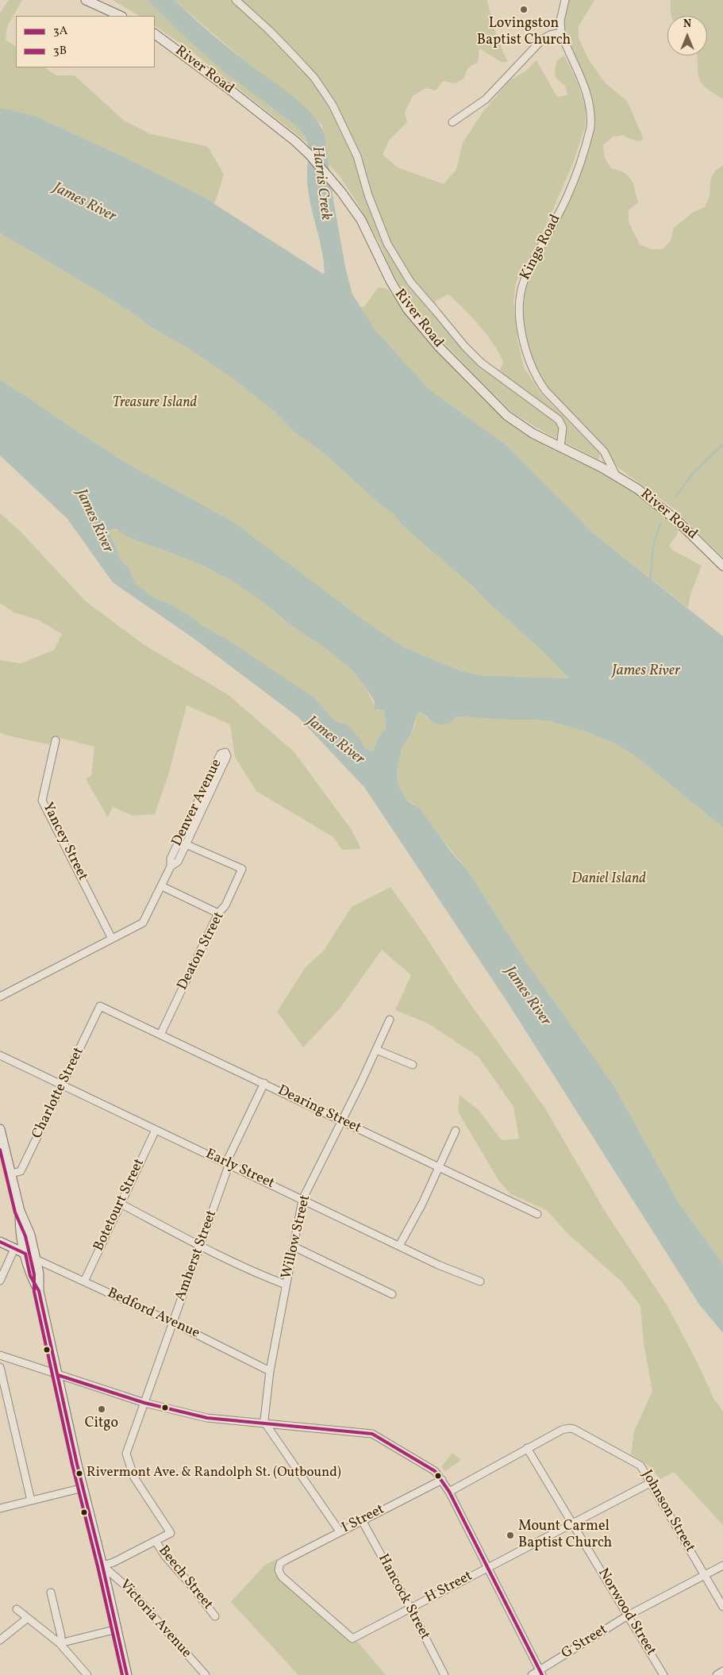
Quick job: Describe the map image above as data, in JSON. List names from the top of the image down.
{
  "streets": {
    "street": [
      "River Road",
      "Kings Road",
      "Denver Avenue",
      "Yancey Street",
      "Deaton Street",
      "Charlotte Street",
      "Dearing Street",
      "Early Street",
      "Botetourt Street",
      "Willow Street",
      "Amherst Street",
      "Bedford Avenue",
      "Johnson Street",
      "I Street",
      "Beech Street",
      "H Street",
      "Hancock Street",
      "Norwood Street",
      "Victoria Avenue",
      "G Street"
    ]
  },
  "crossings": [
    ["River Road", "Kings Road"],
    ["Denver Avenue", "Yancey Street"],
    ["Denver Avenue", "Deaton Street"],
    ["Deaton Street", "Dearing Street"],
    ["Charlotte Street", "Dearing Street"],
    ["Charlotte Street", "Early Street"],
    ["Dearing Street", "Willow Street"],
    ["Dearing Street", "Amherst Street"],
    ["Early Street", "Botetourt Street"],
    ["Early Street", "Willow Street"],
    ["Early Street", "Amherst Street"],
    ["Botetourt Street", "Bedford Avenue"],
    ["Willow Street", "Bedford Avenue"],
    ["Amherst Street", "Bedford Avenue"],
    ["Amherst Street", "Beech Street"],
    ["Johnson Street", "H Street"],
    ["Johnson Street", "Norwood Street"],
    ["Johnson Street", "G Street"],
    ["I Street", "H Street"],
    ["I Street", "Hancock Street"],
    ["H Street", "Hancock Street"],
    ["H Street", "Norwood Street"],
    ["Norwood Street", "G Street"]
  ],
  "water": ["Harris Creek", "James River"],
  "parks": ["Treasure Island", "Daniel Island"],
  "places": [
    "Lovingston Baptist Church",
    "Citgo",
    "Rivermont Ave. & Randolph St. (Outbound)",
    "Mount Carmel Baptist Church"
  ],
  "lines": ["transit line 3B", "transit line 3A"],
  "legend": ["3A", "3B"],
  "north": "top"
}
